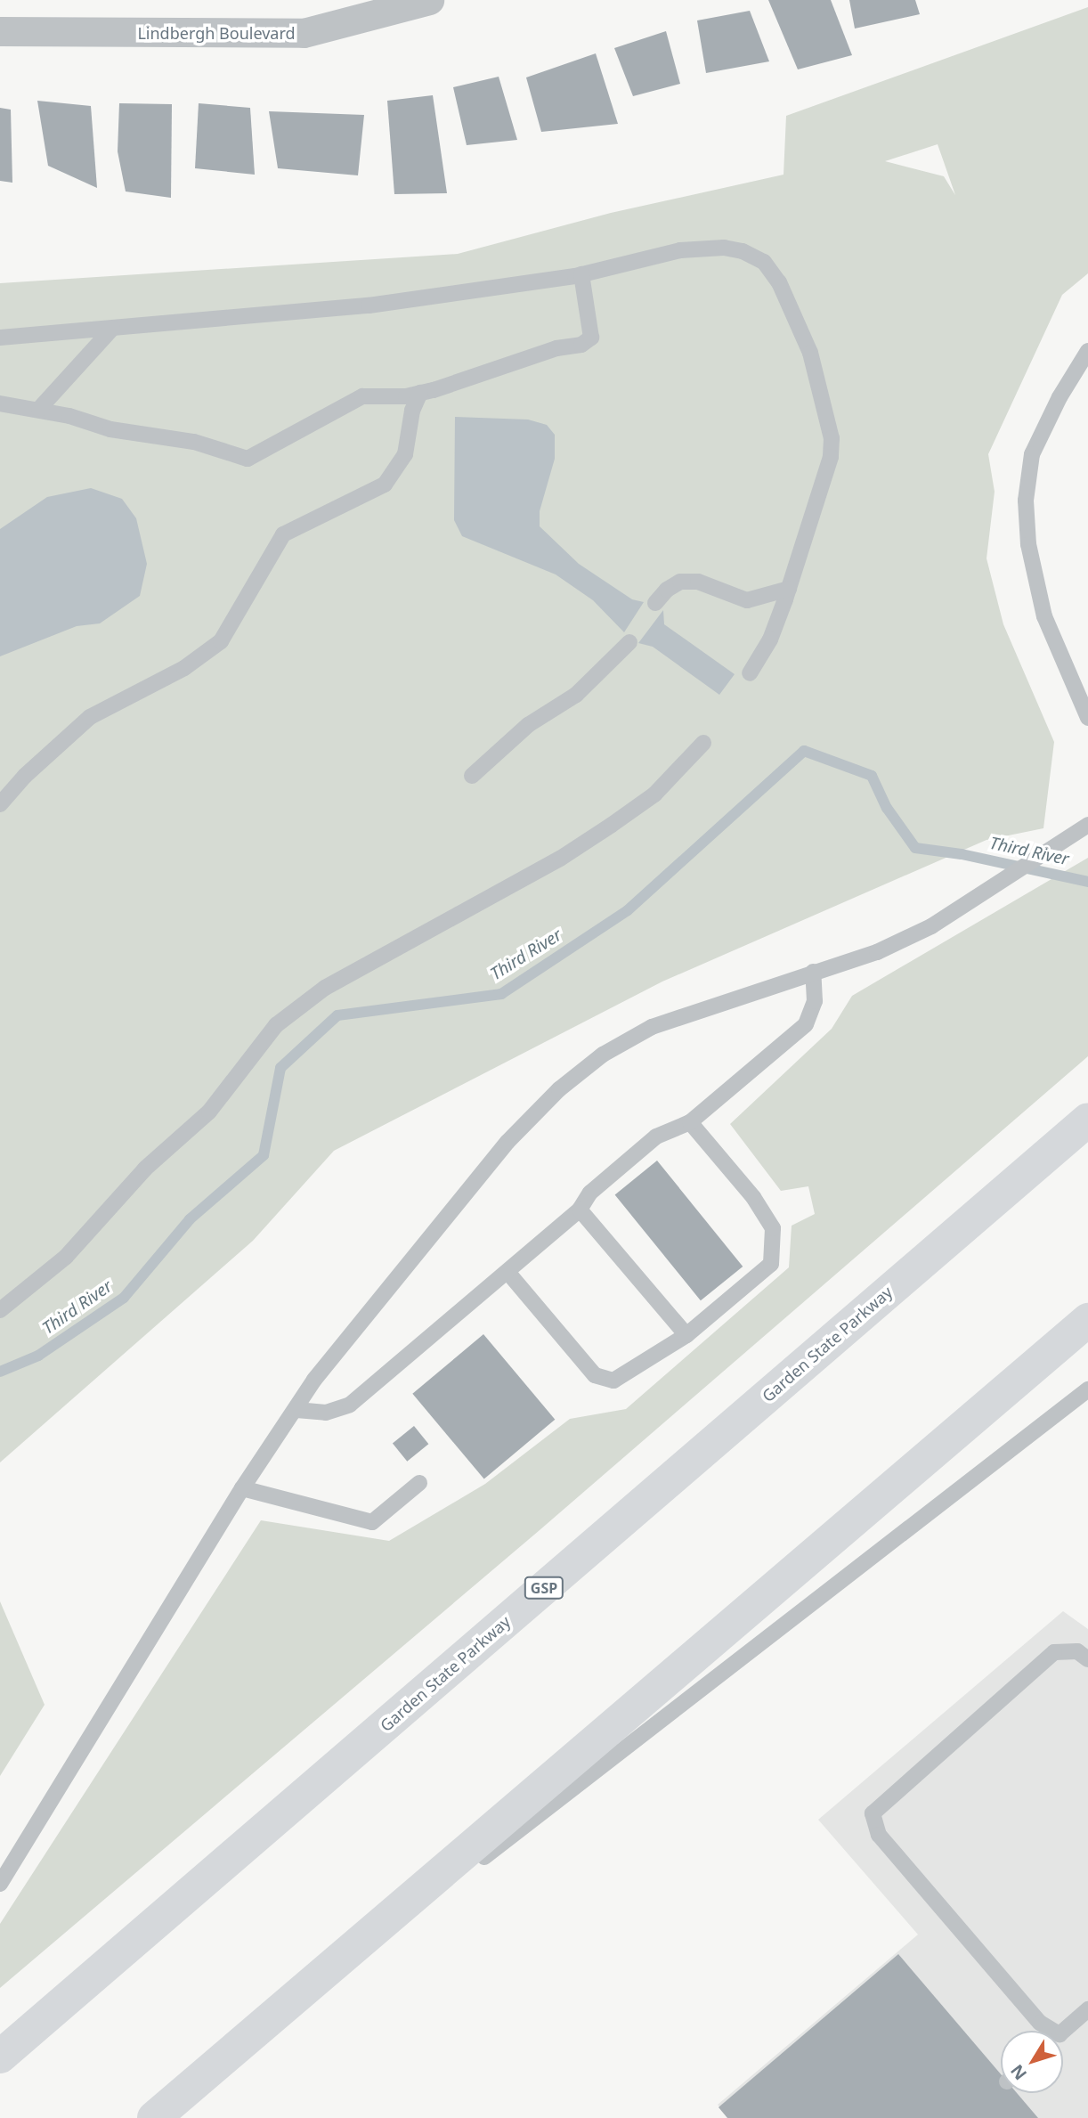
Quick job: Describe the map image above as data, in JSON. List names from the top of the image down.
{
  "streets": {
    "highway": ["Garden State Parkway", "GSP"],
    "street": ["Lindbergh Boulevard"]
  },
  "water": ["Third River"],
  "north": "bottom left"
}
